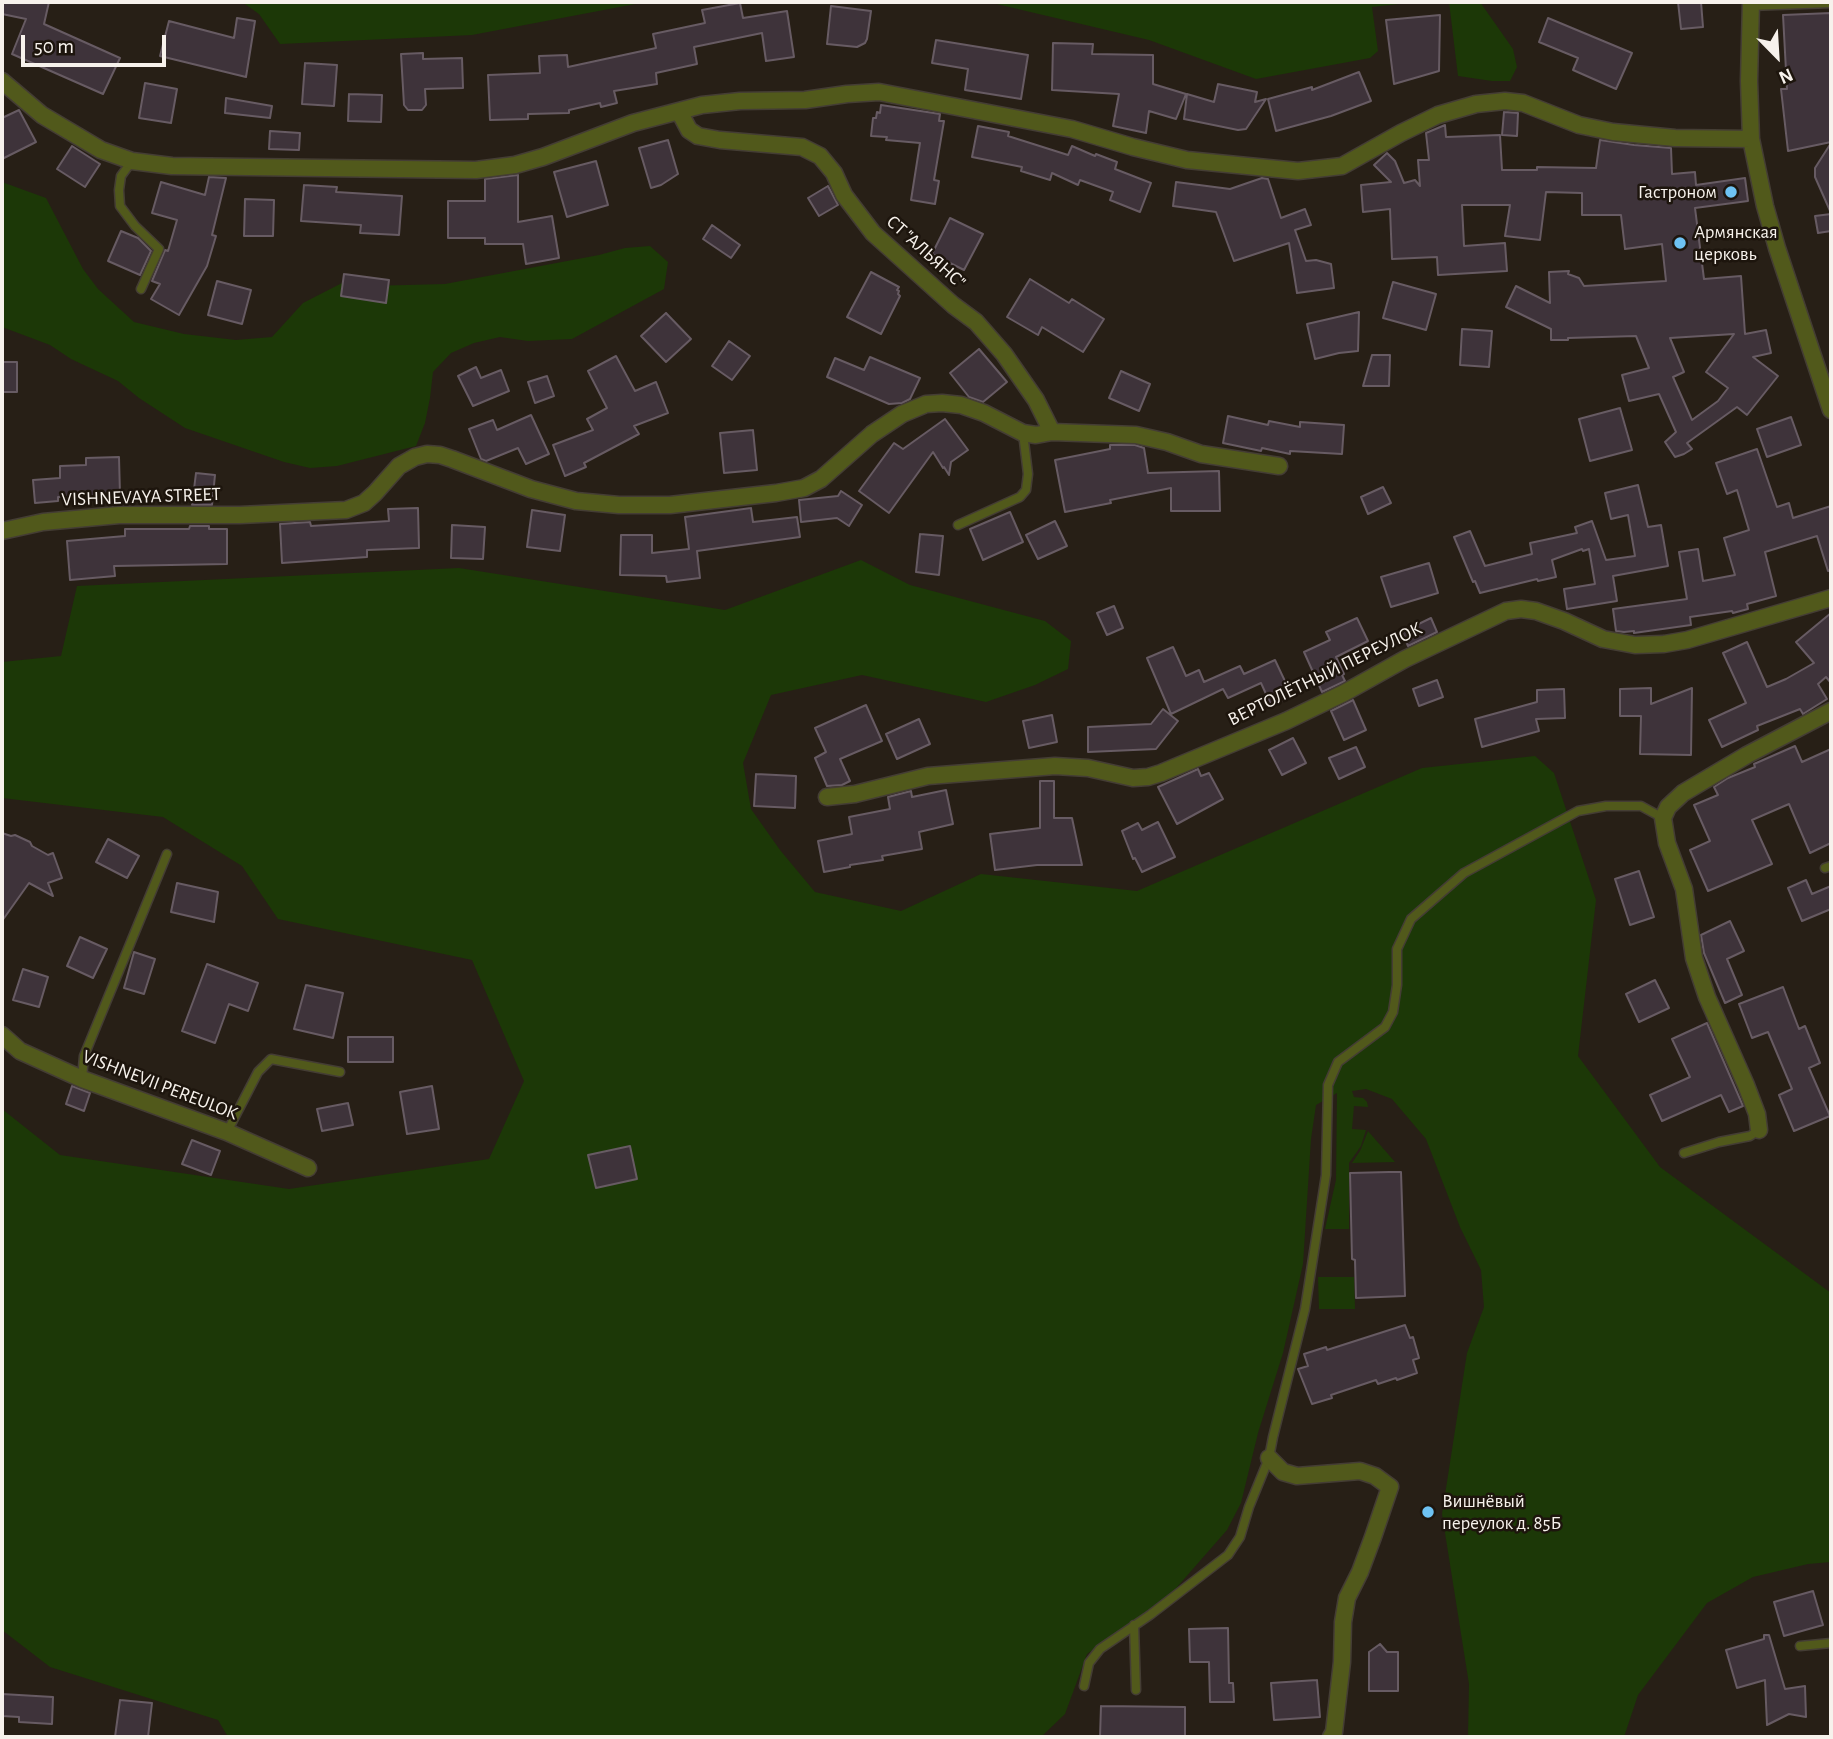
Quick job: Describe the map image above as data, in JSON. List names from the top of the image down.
{
  "streets": {
    "street": [
      "СТ \"АЛЬЯНС\"",
      "VISHNEVAYA STREET",
      "ВЕРТОЛЁТНЫЙ ПЕРЕУЛОК",
      "VISHNEVII PEREULOK"
    ]
  },
  "places": ["Гастроном", "Армянская церковь", "Вишнёвый переулок д. 85Б"],
  "scale_bar": "50 m",
  "north": "bottom right"
}
